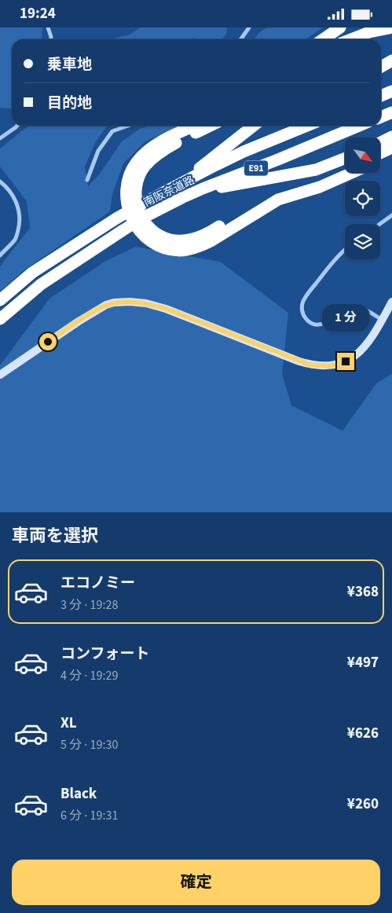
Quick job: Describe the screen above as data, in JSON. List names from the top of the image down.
{
  "streets": {
    "highway": ["E91", "南阪奈道路"]
  },
  "crossings": [
    ["E91", "南阪奈道路"]
  ],
  "north": "bottom right",
  "page": {
    "status": "19:24",
    "banner": ["乗車地", "目的地"],
    "bubble": "1 分",
    "heading": "車両を選択",
    "list": [
      {
        "name": "エコノミー",
        "note": "3 分 · 19:28",
        "value": "¥368"
      },
      {
        "name": "コンフォート",
        "note": "4 分 · 19:29",
        "value": "¥497"
      },
      {
        "name": "XL",
        "note": "5 分 · 19:30",
        "value": "¥626"
      },
      {
        "name": "Black",
        "note": "6 分 · 19:31",
        "value": "¥260"
      }
    ],
    "buttons": "確定"
  }
}
